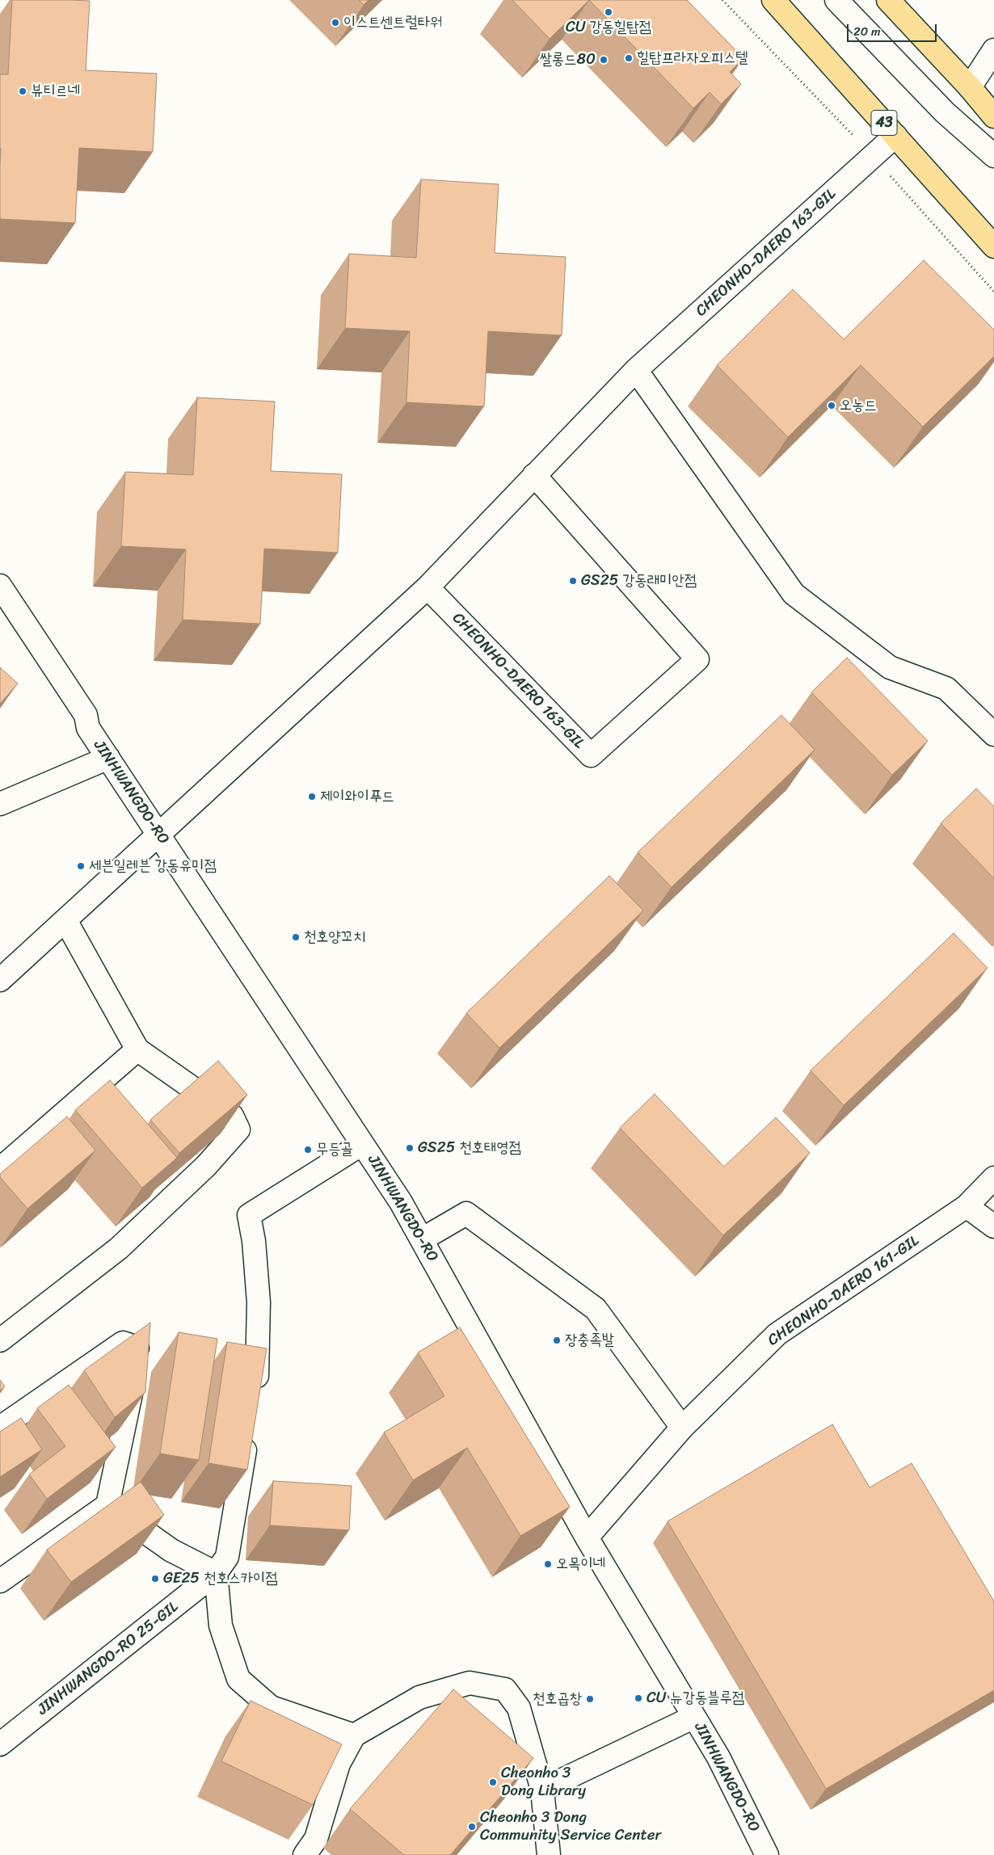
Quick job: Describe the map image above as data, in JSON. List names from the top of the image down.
{
  "streets": {
    "main road": ["43"],
    "street": [
      "CHEONHO-DAERO 163-GIL",
      "JINHWANGDO-RO",
      "CHEONHO-DAERO 161-GIL",
      "JINHWANGDO-RO 25-GIL"
    ]
  },
  "crossings": [
    ["43", "CHEONHO-DAERO 163-GIL"],
    ["CHEONHO-DAERO 163-GIL", "JINHWANGDO-RO"],
    ["JINHWANGDO-RO", "CHEONHO-DAERO 161-GIL"]
  ],
  "places": [
    "CU 강동힐탑점",
    "이스트센트럴타워",
    "힐탑프라자오피스텔",
    "쌀롱드80",
    "뷰티르네",
    "오농드",
    "GS25 강동래미안점",
    "제이와이푸드",
    "세븐일레븐 강동유미점",
    "천호양꼬치",
    "GS25 천호태영점",
    "무등골",
    "장충족발",
    "오목이네",
    "GE25 천호스카이점",
    "CU 뉴강동블루점",
    "천호곱창",
    "Cheonho 3 Dong Library",
    "Cheonho 3 Dong Community Service Center"
  ],
  "scale_bar": "20 m"
}
